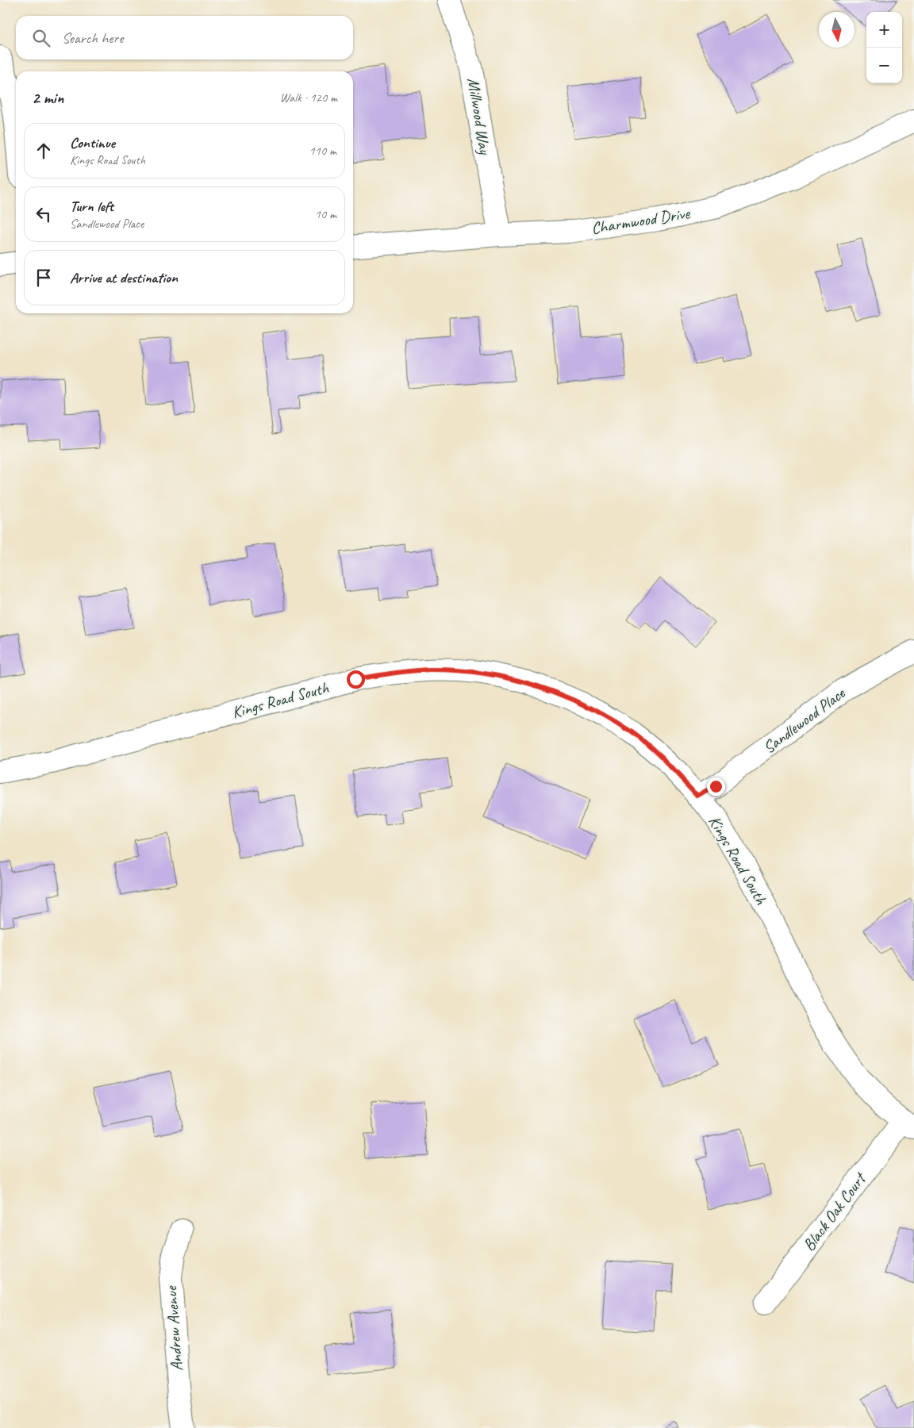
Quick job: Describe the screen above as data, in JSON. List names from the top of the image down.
{
  "streets": {
    "street": [
      "Millwood Way",
      "Charmwood Drive",
      "Kings Road South",
      "Sandlewood Place",
      "Black Oak Court",
      "Andrew Avenue"
    ]
  },
  "crossings": [
    ["Millwood Way", "Charmwood Drive"],
    ["Kings Road South", "Sandlewood Place"],
    ["Kings Road South", "Black Oak Court"]
  ],
  "north": "bottom",
  "page": {
    "map_buttons": ["+", "−"],
    "search": "Search here",
    "heading": ["2 min", "Walk · 120 m"],
    "list": [
      ["Continue", "Kings Road South", "110 m"],
      ["Turn left", "Sandlewood Place", "10 m"],
      "Arrive at destination"
    ]
  }
}
